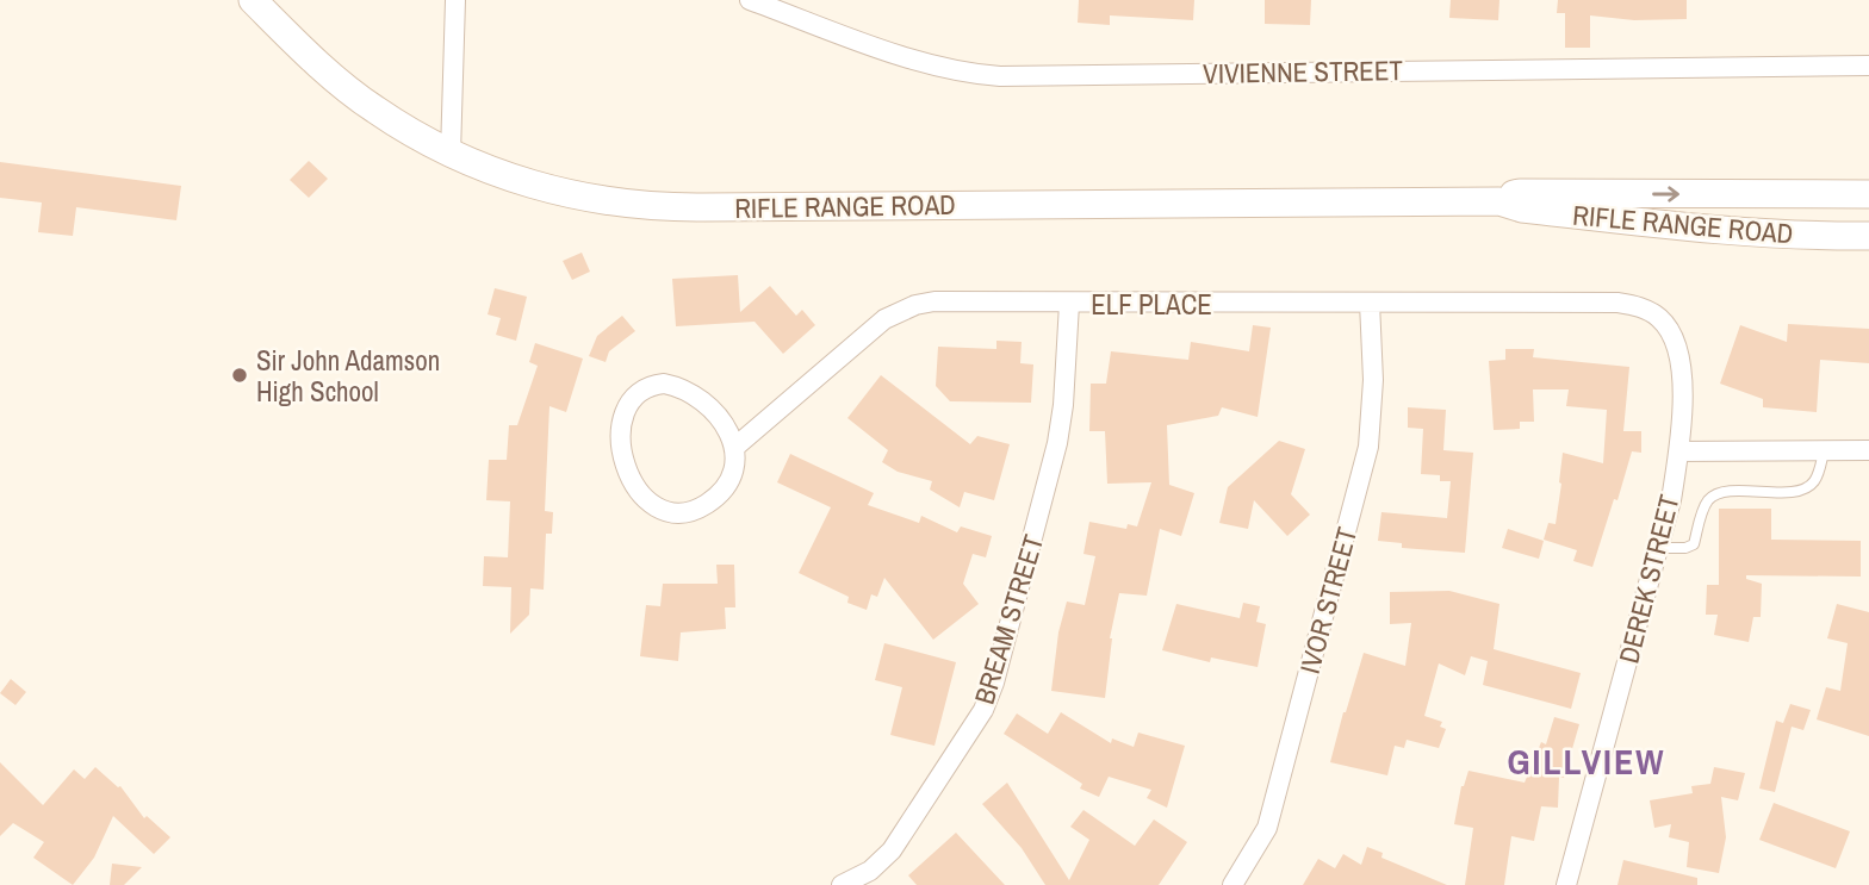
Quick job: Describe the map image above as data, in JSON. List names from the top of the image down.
{
  "streets": {
    "main road": ["RIFLE RANGE ROAD"],
    "street": [
      "VIVIENNE STREET",
      "ELF PLACE",
      "DEREK STREET",
      "IVOR STREET",
      "BREAM STREET"
    ]
  },
  "crossings": [
    ["ELF PLACE", "DEREK STREET"],
    ["ELF PLACE", "IVOR STREET"],
    ["ELF PLACE", "BREAM STREET"]
  ],
  "districts": ["GILLVIEW"],
  "places": ["Sir John Adamson High School"]
}
